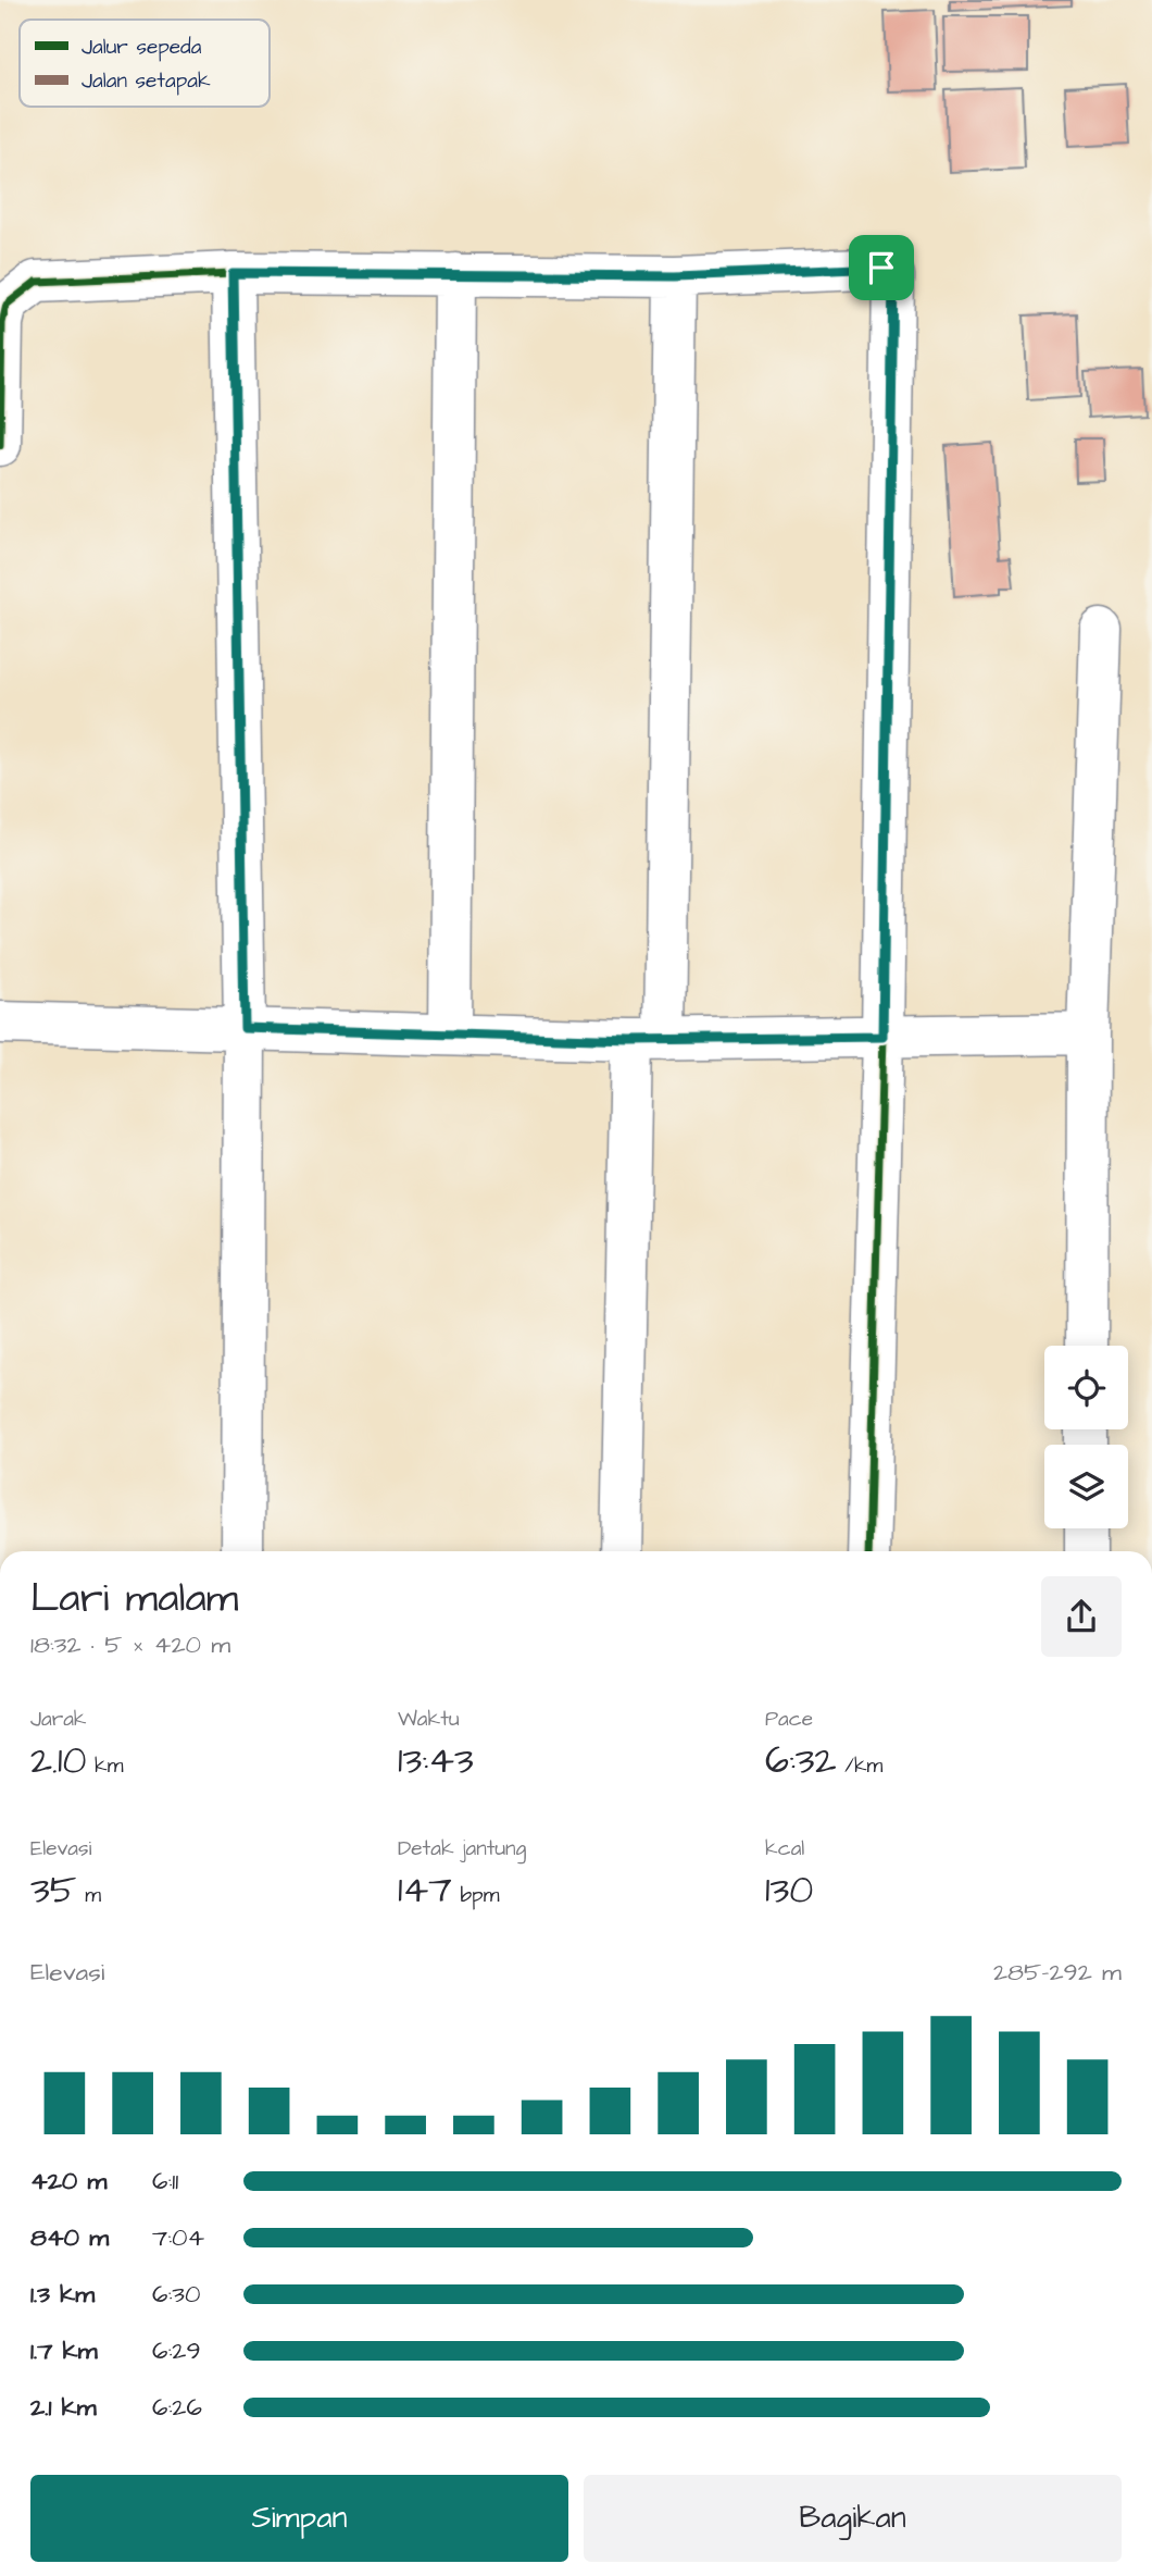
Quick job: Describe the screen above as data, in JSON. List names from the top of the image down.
{
  "legend": ["Jalur sepeda", "Jalan setapak"],
  "page": {
    "heading": ["Lari malam", "18:32 · 5 × 420 m"],
    "stats": [
      ["Jarak", "2.10 km"],
      ["Waktu", "13:43"],
      ["Pace", "6:32 /km"],
      ["Elevasi", "35 m"],
      ["Detak jantung", "147 bpm"],
      ["kcal", "130"]
    ],
    "chart": ["Elevasi", "285–292 m"],
    "list": [
      {
        "name": "420 m",
        "note": "6:11"
      },
      {
        "name": "840 m",
        "note": "7:04"
      },
      {
        "name": "1.3 km",
        "note": "6:30"
      },
      {
        "name": "1.7 km",
        "note": "6:29"
      },
      {
        "name": "2.1 km",
        "note": "6:26"
      }
    ],
    "buttons": ["Simpan", "Bagikan"]
  }
}
